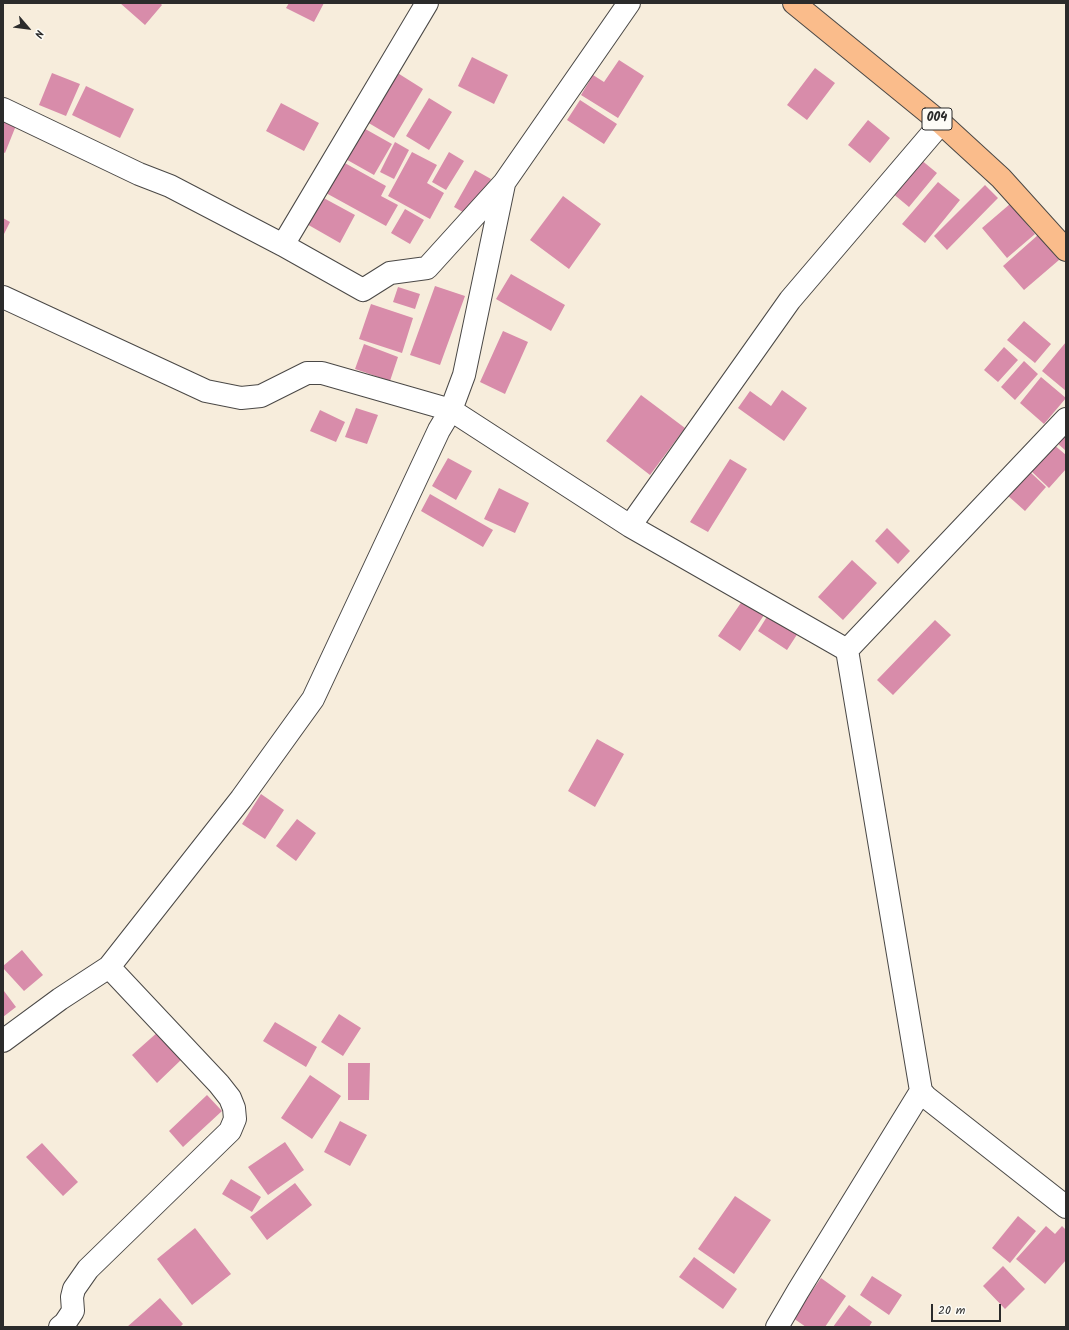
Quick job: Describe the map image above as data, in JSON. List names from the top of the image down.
{
  "streets": {
    "main road": ["004"]
  },
  "scale_bar": "20 m",
  "north": "bottom right"
}
